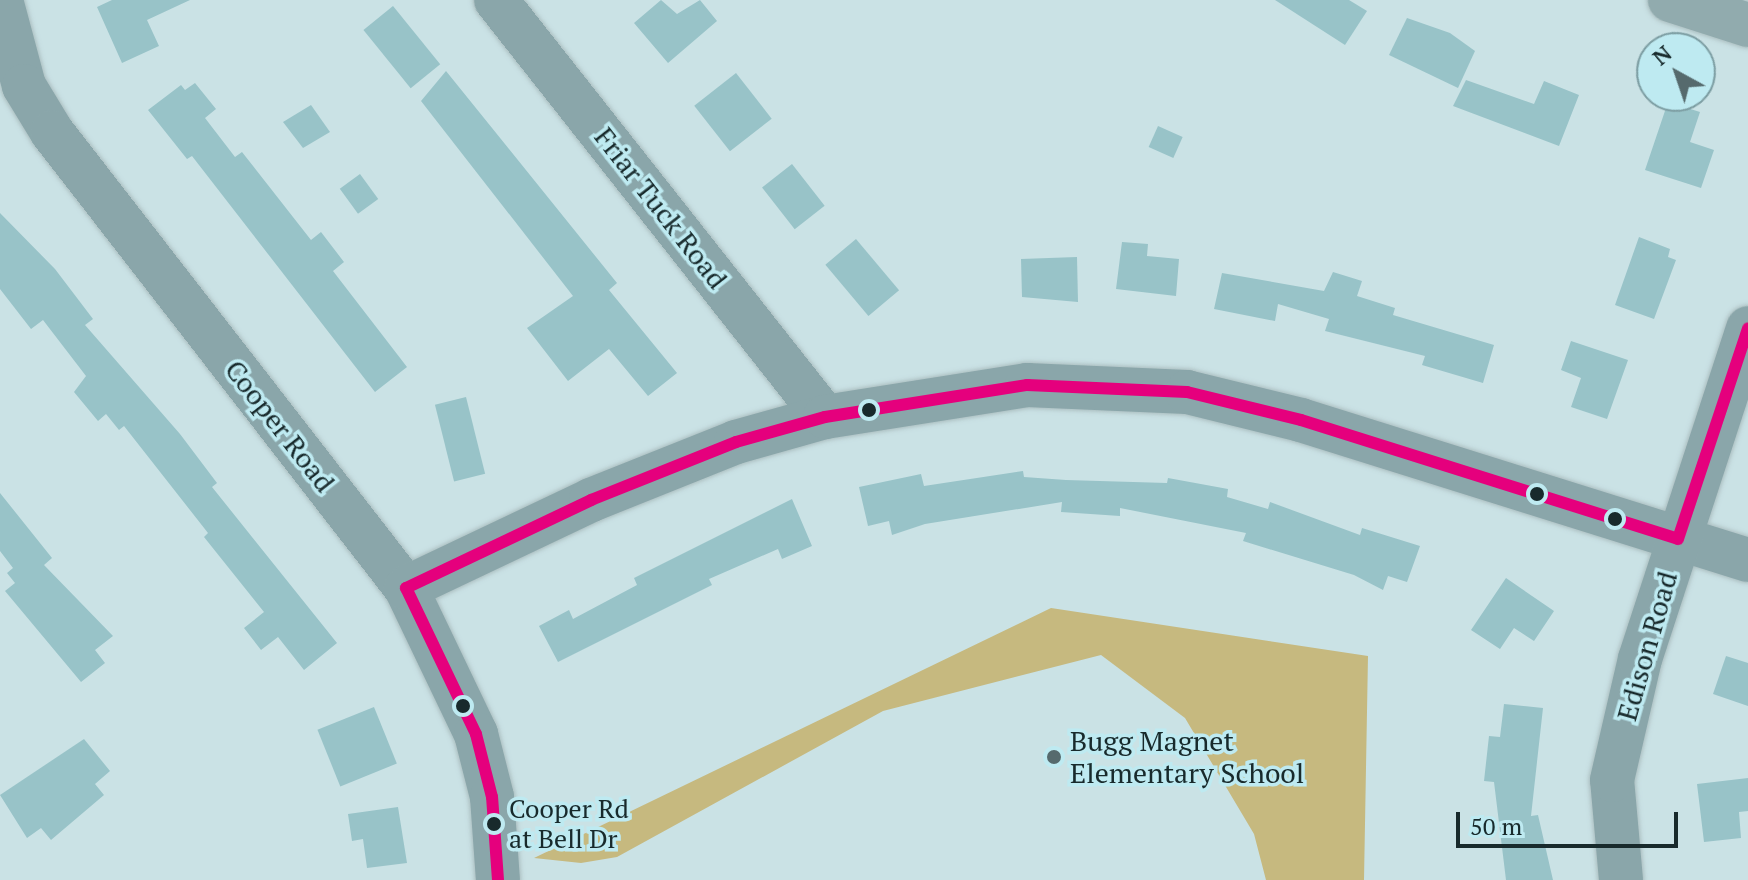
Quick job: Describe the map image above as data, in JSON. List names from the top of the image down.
{
  "streets": {
    "street": ["Friar Tuck Road", "Cooper Road", "Edison Road"]
  },
  "places": ["Bugg Magnet Elementary School", "Cooper Rd at Bell Dr"],
  "scale_bar": "50 m",
  "north": "top left"
}
